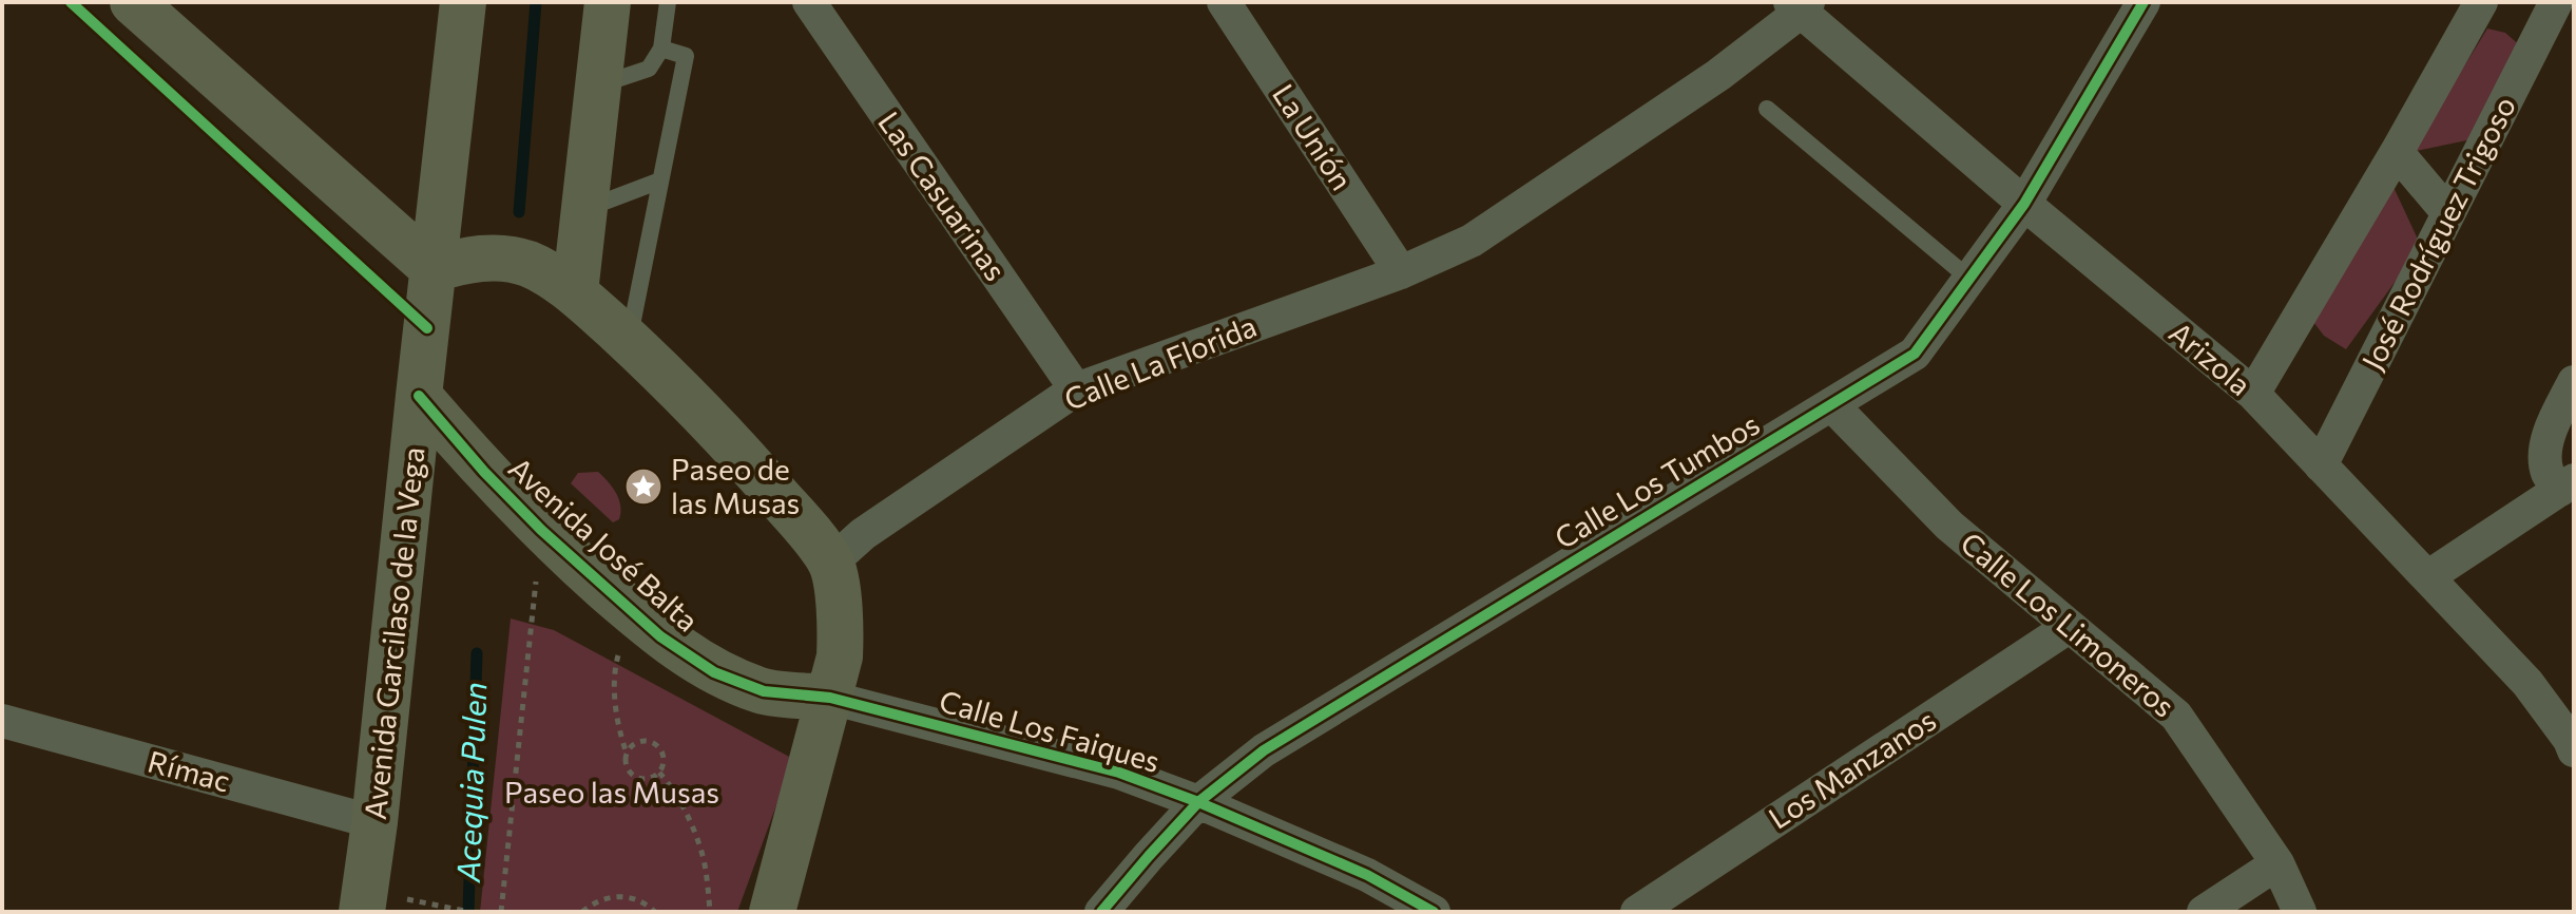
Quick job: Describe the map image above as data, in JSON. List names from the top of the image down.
{
  "streets": {
    "street": [
      "La Unión",
      "Las Casuarinas",
      "José Rodríguez Trigoso",
      "Arizola",
      "Calle La Florida",
      "Calle Los Tumbos",
      "Avenida José Balta",
      "Calle Los Limoneros",
      "Avenida Garcilaso de la Vega",
      "Calle Los Faiques",
      "Los Manzanos",
      "Rímac"
    ]
  },
  "crossings": [
    ["La Unión", "Calle La Florida"],
    ["Las Casuarinas", "Calle La Florida"],
    ["José Rodríguez Trigoso", "Arizola"],
    ["Arizola", "Calle La Florida"],
    ["Arizola", "Calle Los Tumbos"],
    ["Calle Los Tumbos", "Calle Los Limoneros"],
    ["Calle Los Tumbos", "Calle Los Faiques"],
    ["Avenida José Balta", "Avenida Garcilaso de la Vega"],
    ["Avenida José Balta", "Calle Los Faiques"],
    ["Calle Los Limoneros", "Los Manzanos"],
    ["Avenida Garcilaso de la Vega", "Rímac"]
  ],
  "water": ["Acequia Pulen"],
  "parks": ["Paseo las Musas"],
  "places": {
    "place": ["Paseo de las Musas"]
  }
}
